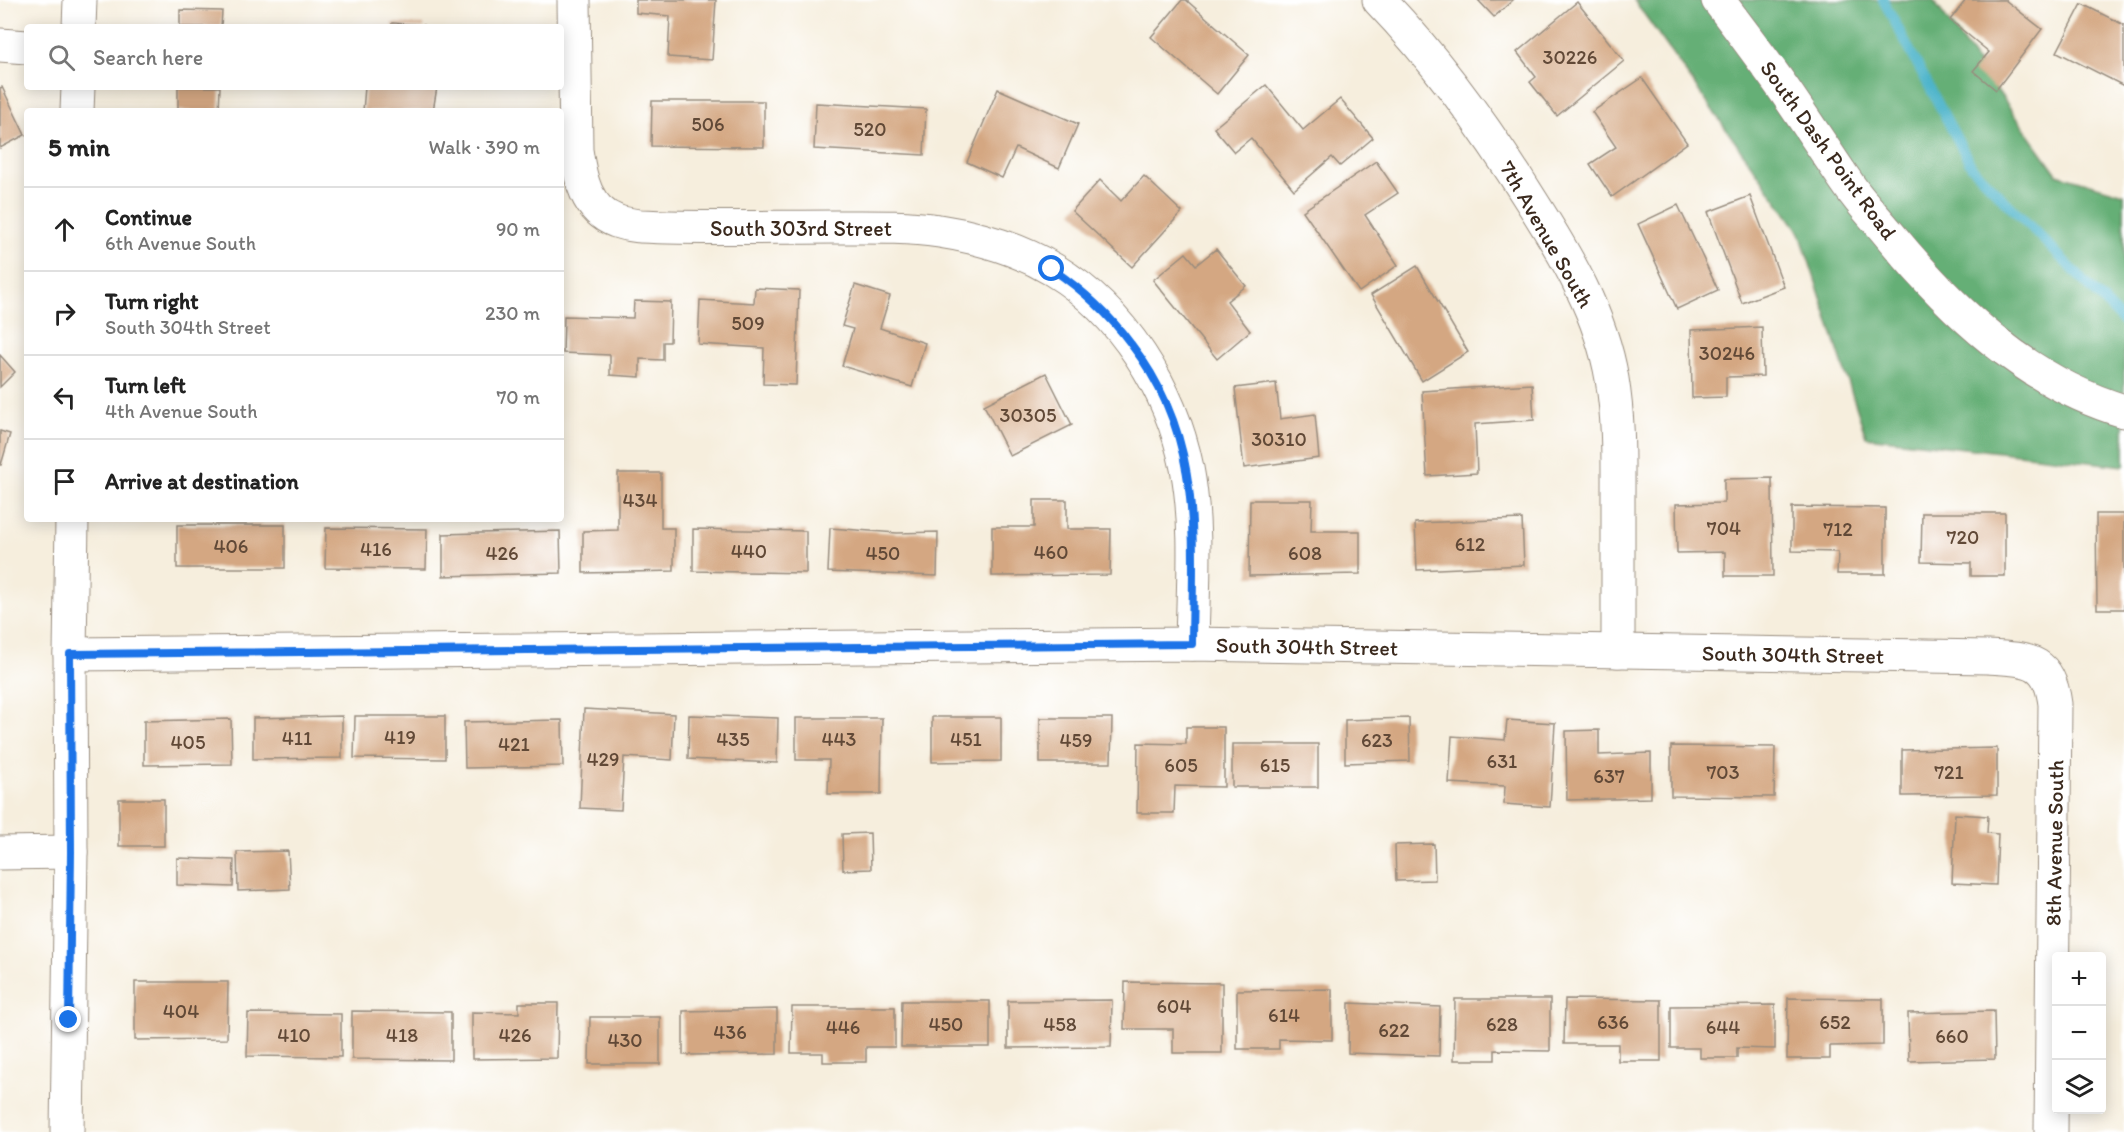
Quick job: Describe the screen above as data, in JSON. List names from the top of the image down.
{
  "streets": {
    "street": [
      "South Dash Point Road",
      "South 303rd Street",
      "7th Avenue South",
      "South 304th Street",
      "8th Avenue South"
    ]
  },
  "crossings": [
    ["South 303rd Street", "South 304th Street"],
    ["7th Avenue South", "South 304th Street"],
    ["South 304th Street", "8th Avenue South"]
  ],
  "house_numbers": [
    "30226",
    "506",
    "520",
    "509",
    "30246",
    "30305",
    "30310",
    "434",
    "704",
    "712",
    "720",
    "612",
    "406",
    "416",
    "440",
    "460",
    "426",
    "450",
    "608",
    "419",
    "411",
    "435",
    "443",
    "451",
    "459",
    "623",
    "405",
    "421",
    "429",
    "631",
    "605",
    "615",
    "703",
    "721",
    "637",
    "604",
    "404",
    "614",
    "636",
    "652",
    "450",
    "458",
    "628",
    "446",
    "644",
    "622",
    "436",
    "410",
    "418",
    "426",
    "660",
    "430"
  ],
  "page": {
    "search": "Search here",
    "heading": ["5 min", "Walk · 390 m"],
    "list": [
      ["Continue", "6th Avenue South", "90 m"],
      ["Turn right", "South 304th Street", "230 m"],
      ["Turn left", "4th Avenue South", "70 m"],
      "Arrive at destination"
    ],
    "map_buttons": ["+", "−"]
  }
}
